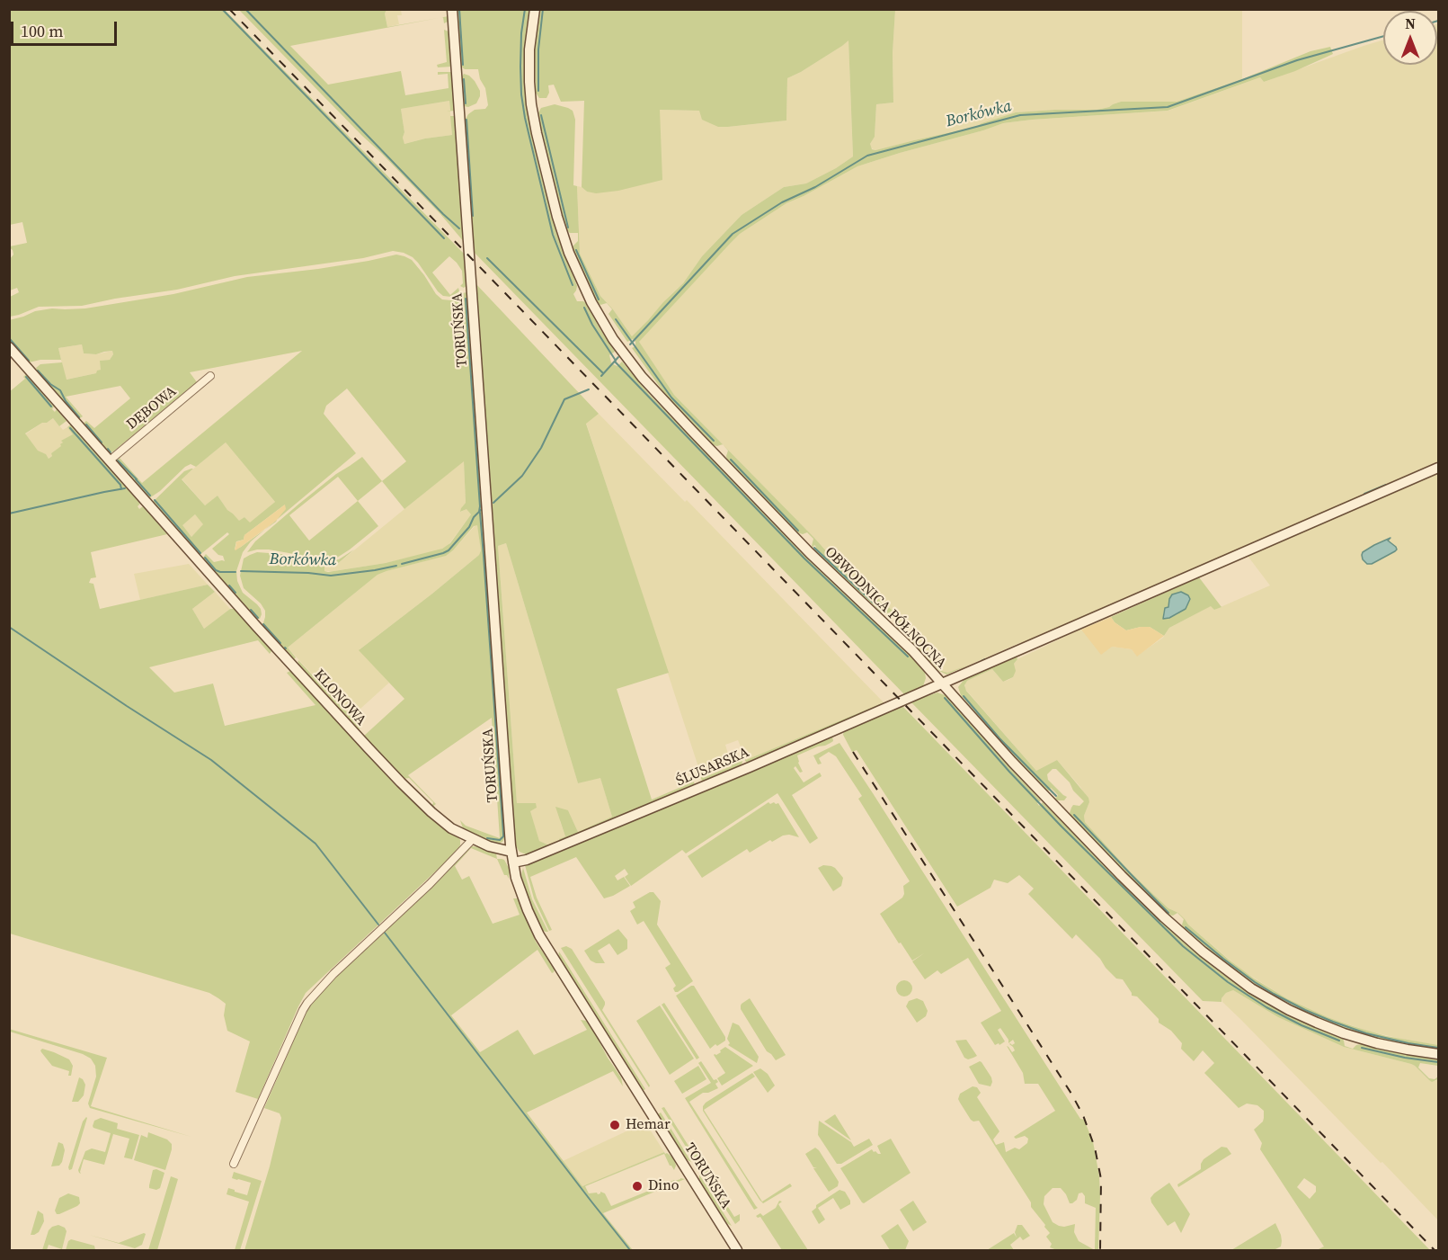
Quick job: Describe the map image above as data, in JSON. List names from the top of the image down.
{
  "streets": {
    "street": [
      "TORUŃSKA",
      "DĘBOWA",
      "OBWODNICA PÓŁNOCNA",
      "KLONOWA",
      "ŚLUSARSKA"
    ]
  },
  "crossings": [
    ["TORUŃSKA", "KLONOWA"],
    ["TORUŃSKA", "ŚLUSARSKA"],
    ["DĘBOWA", "KLONOWA"],
    ["OBWODNICA PÓŁNOCNA", "ŚLUSARSKA"]
  ],
  "water": ["Borkówka"],
  "places": ["Hemar", "Dino"],
  "scale_bar": "100 m",
  "north": "top"
}
